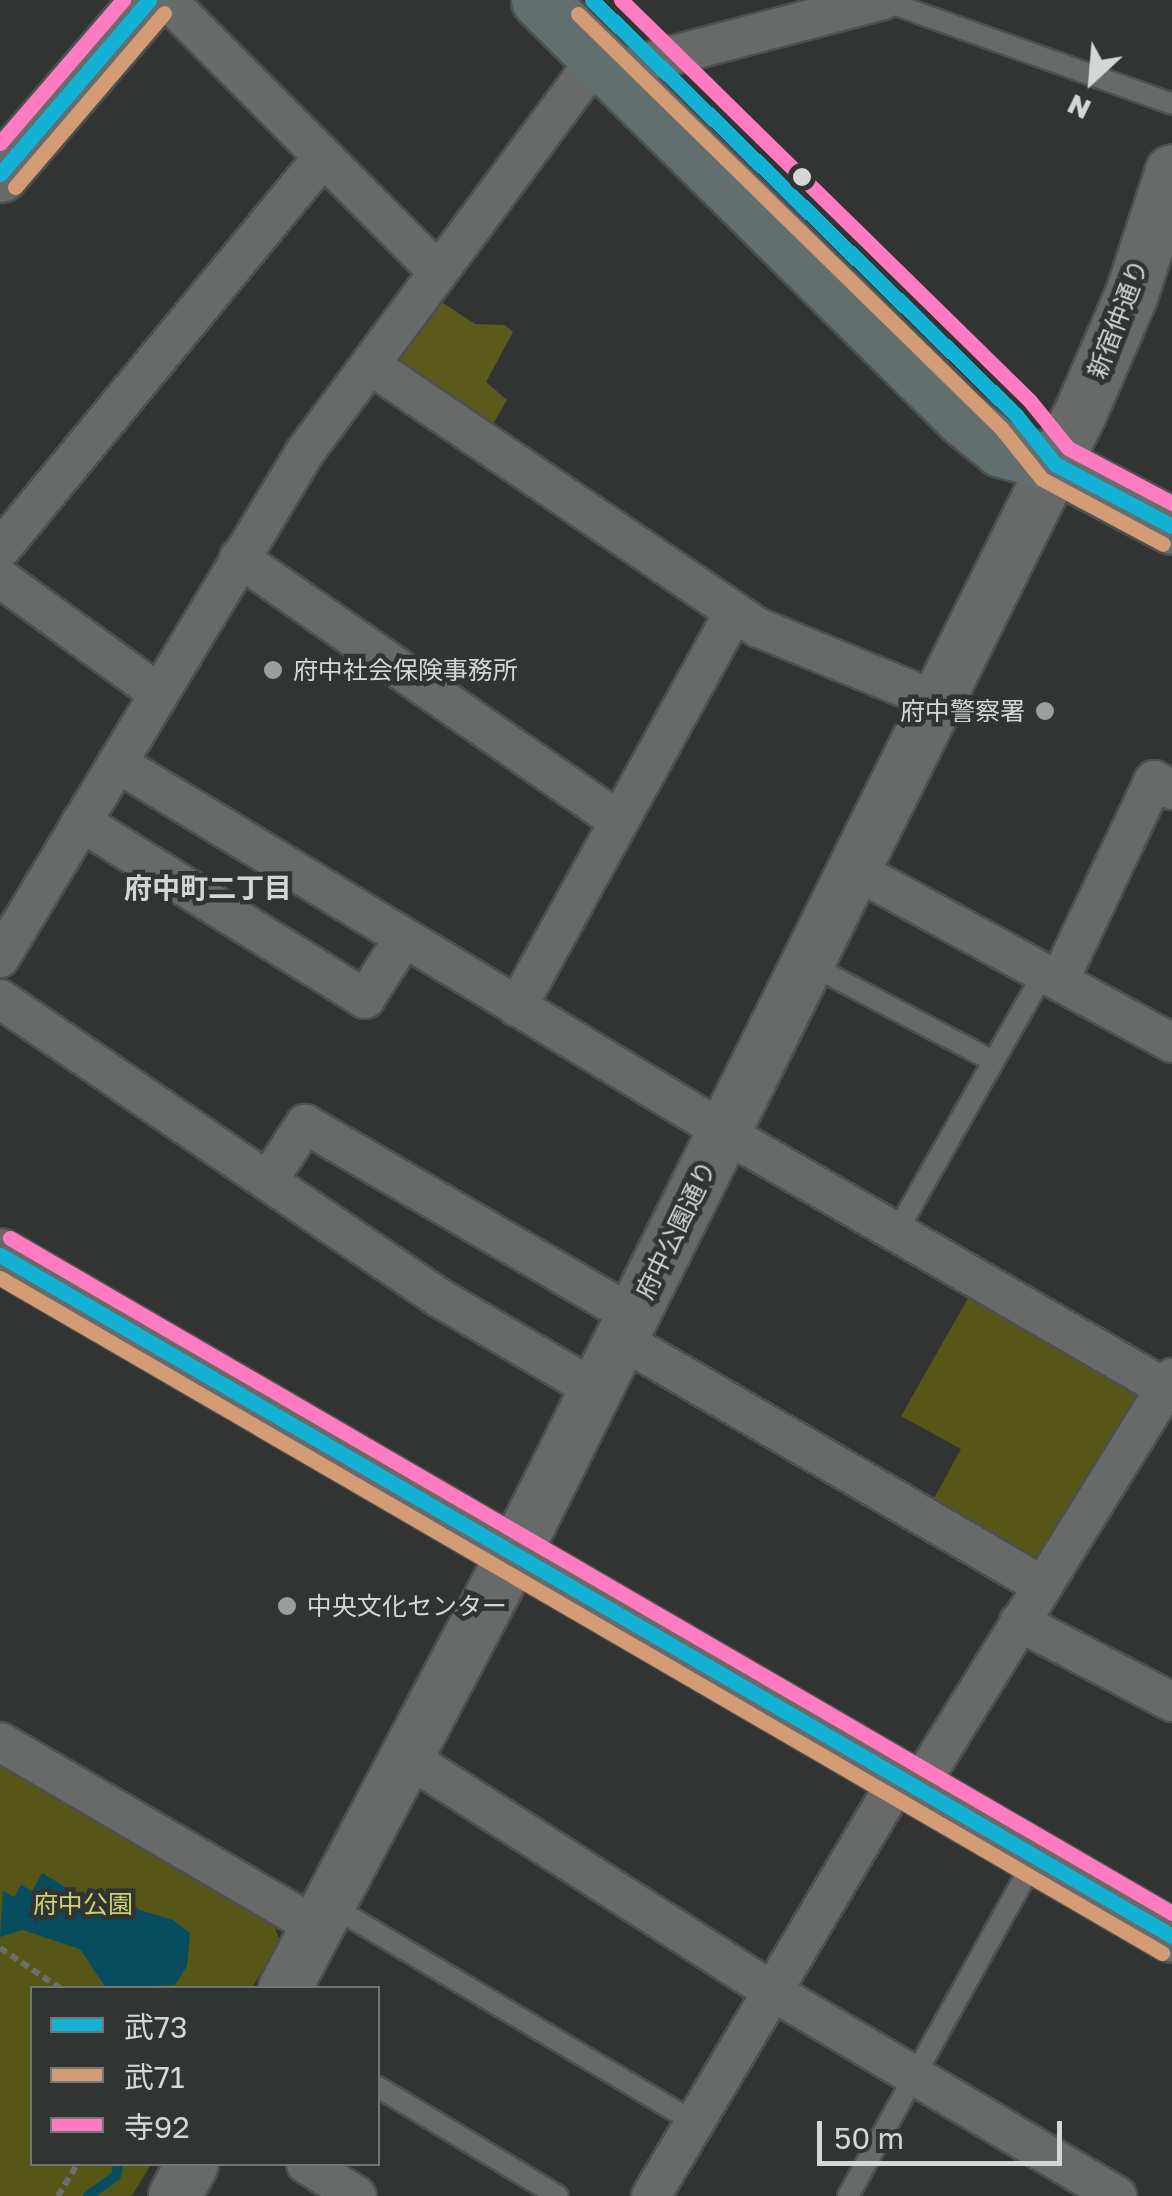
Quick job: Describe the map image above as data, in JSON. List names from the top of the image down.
{
  "streets": {
    "street": ["新宿仲通り", "府中公園通り"]
  },
  "crossings": [
    ["新宿仲通り", "府中公園通り"]
  ],
  "districts": ["府中町二丁目"],
  "parks": ["府中公園"],
  "places": ["府中社会保険事務所", "府中警察署", "中央文化センター"],
  "lines": ["transit line 武73", "transit line 寺92", "transit line 武71"],
  "legend": ["武73", "武71", "寺92"],
  "scale_bar": "50 m",
  "north": "bottom left"
}
